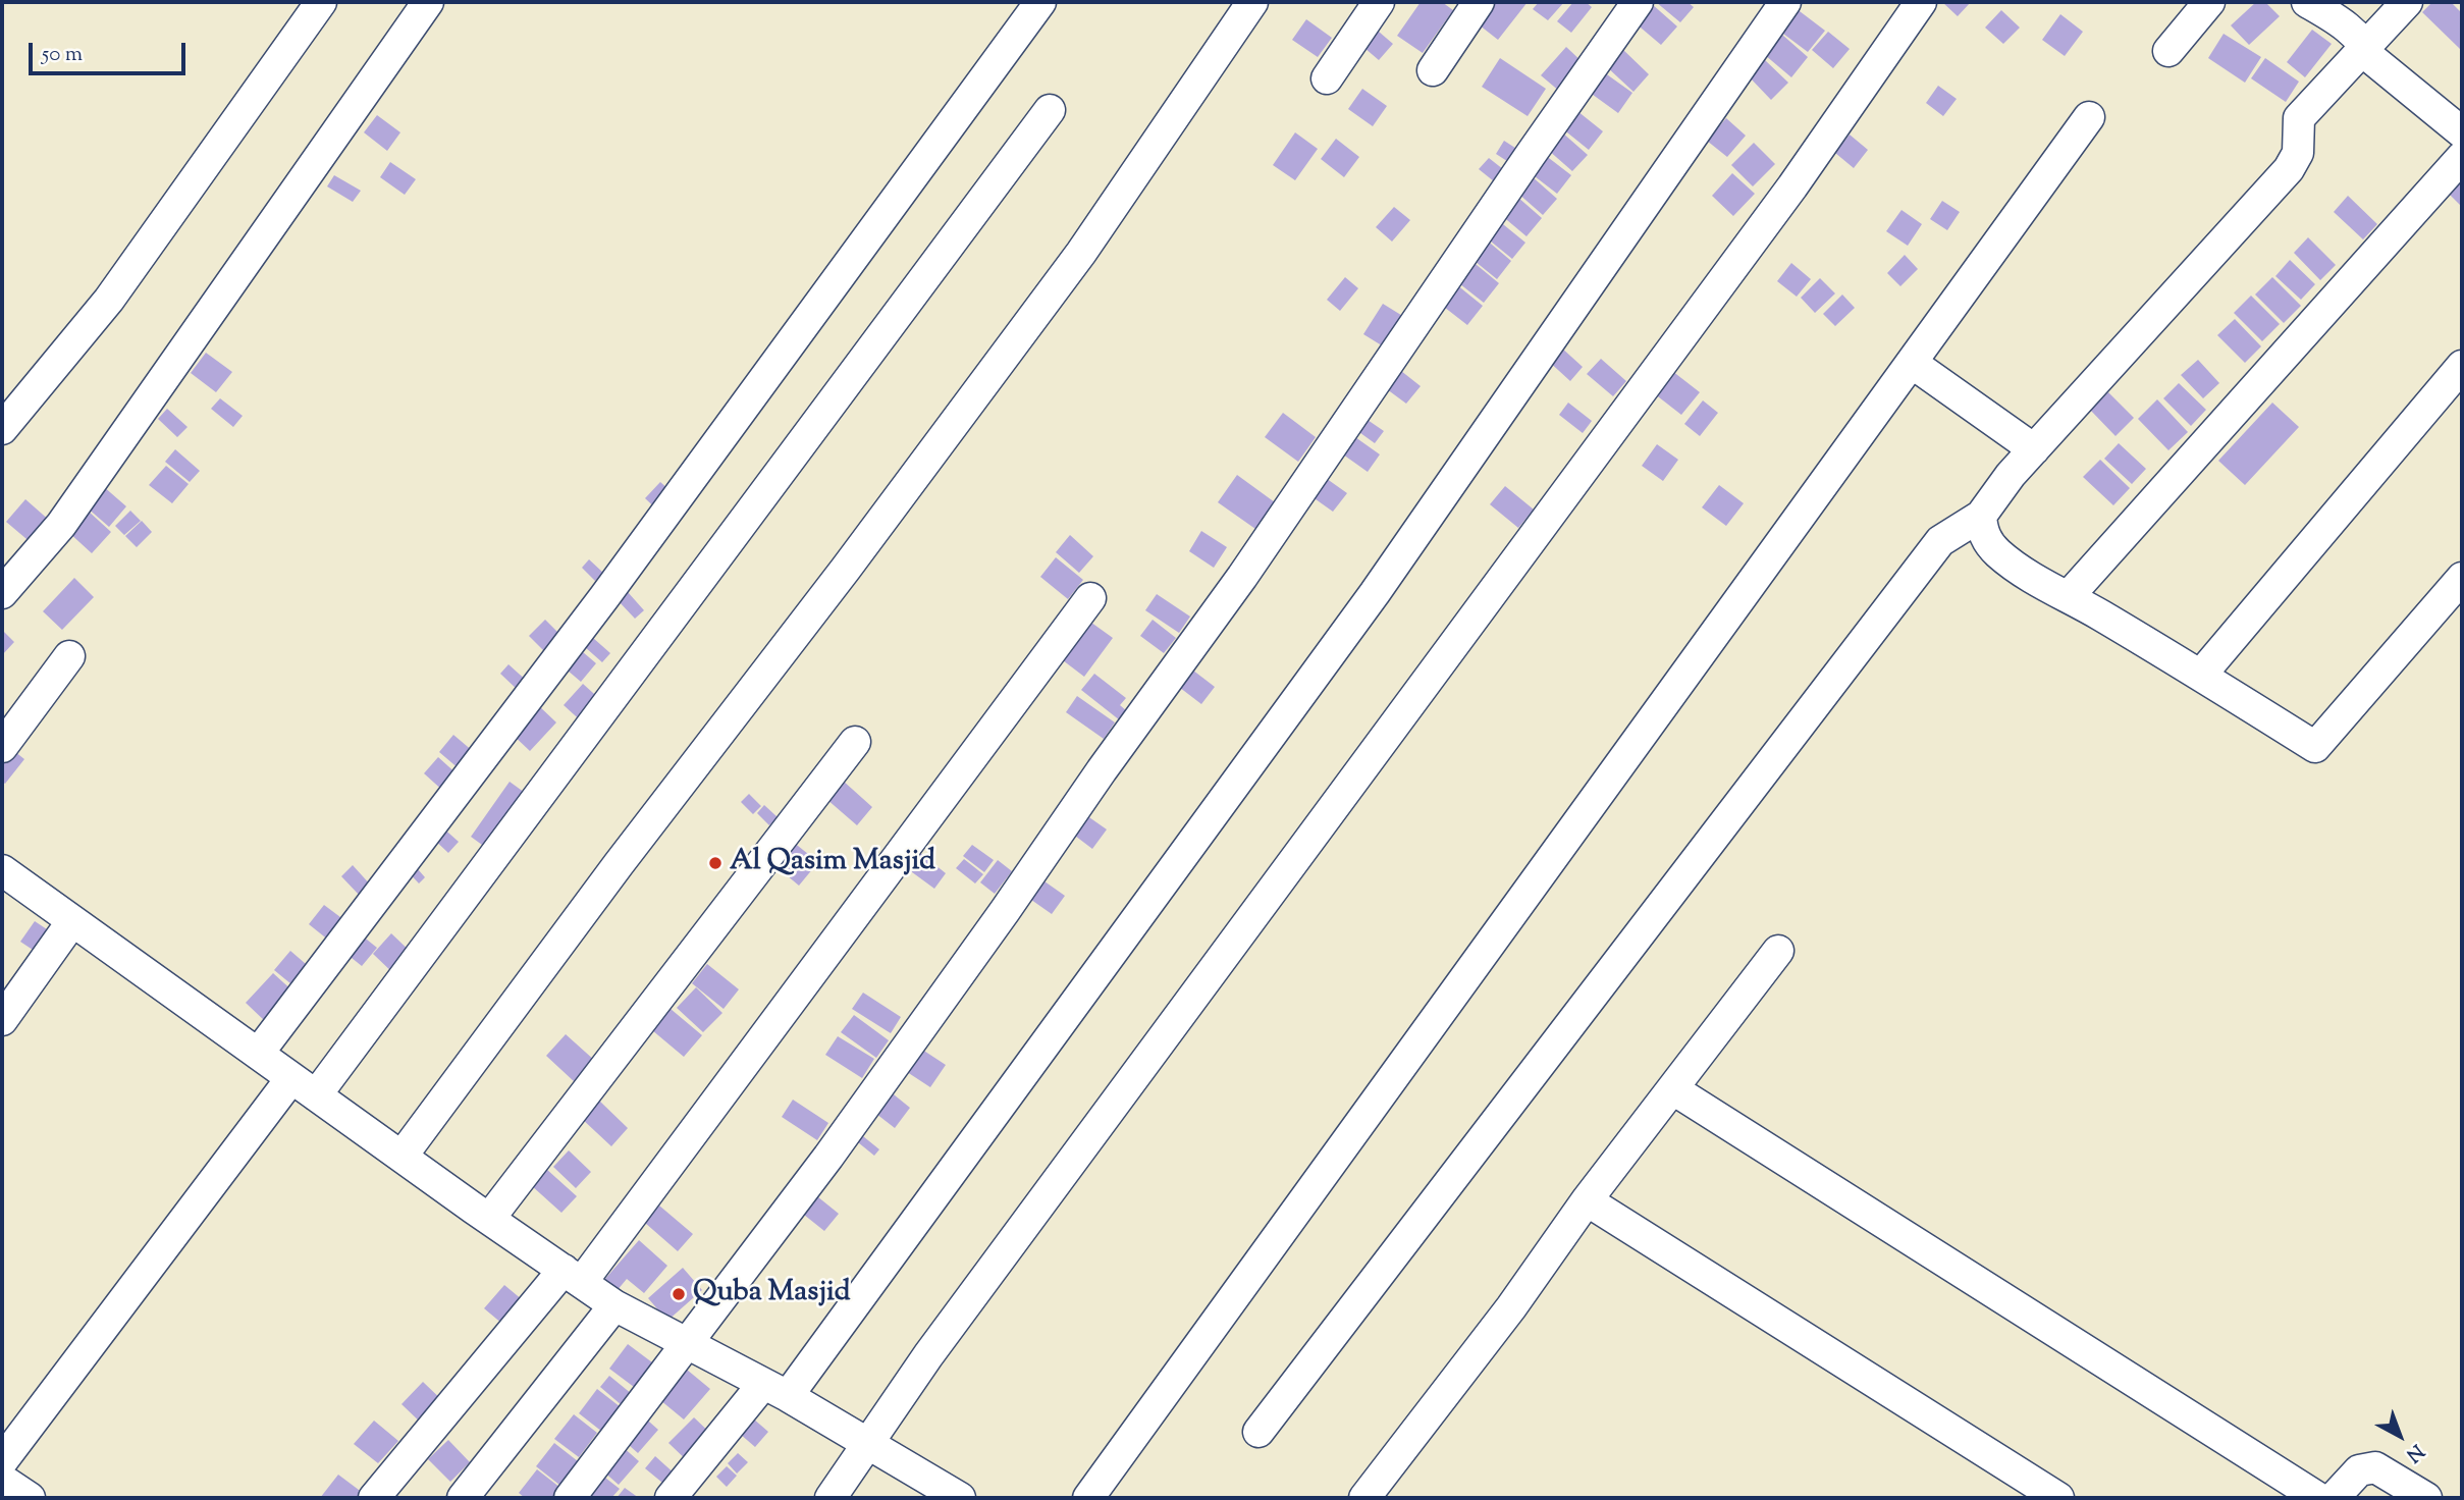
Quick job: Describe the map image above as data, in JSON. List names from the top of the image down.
{
  "places": ["Al Qasim Masjid", "Quba Masjid"],
  "scale_bar": "50 m",
  "north": "bottom right"
}
